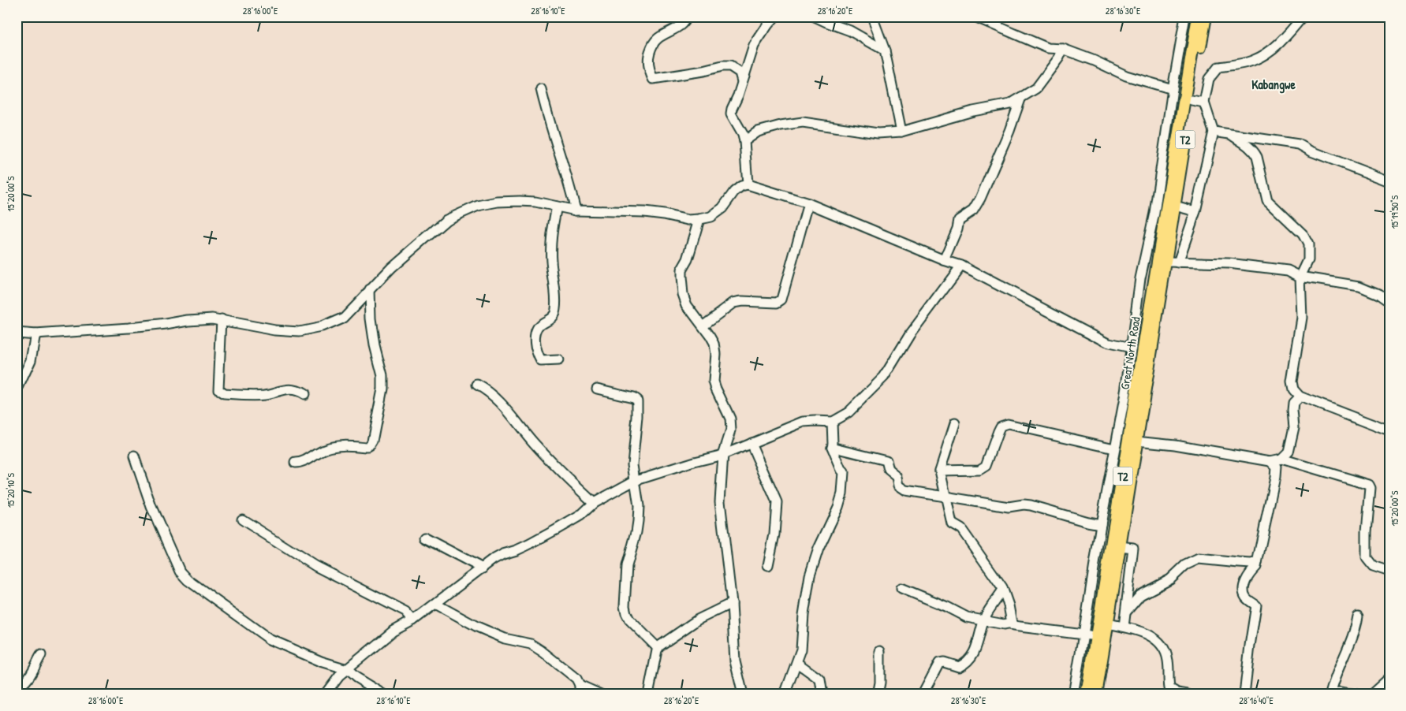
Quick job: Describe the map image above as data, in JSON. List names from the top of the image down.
{
  "streets": {
    "main road": ["T2", "Great North Road"]
  },
  "districts": ["Kabangwe"],
  "coordinates": [
    "28°16'00\"E",
    "28°16'10\"E",
    "28°16'20\"E",
    "28°16'30\"E",
    "15°20'00\"S",
    "15°19'50\"S",
    "15°20'10\"S",
    "28°16'40\"E"
  ]
}
